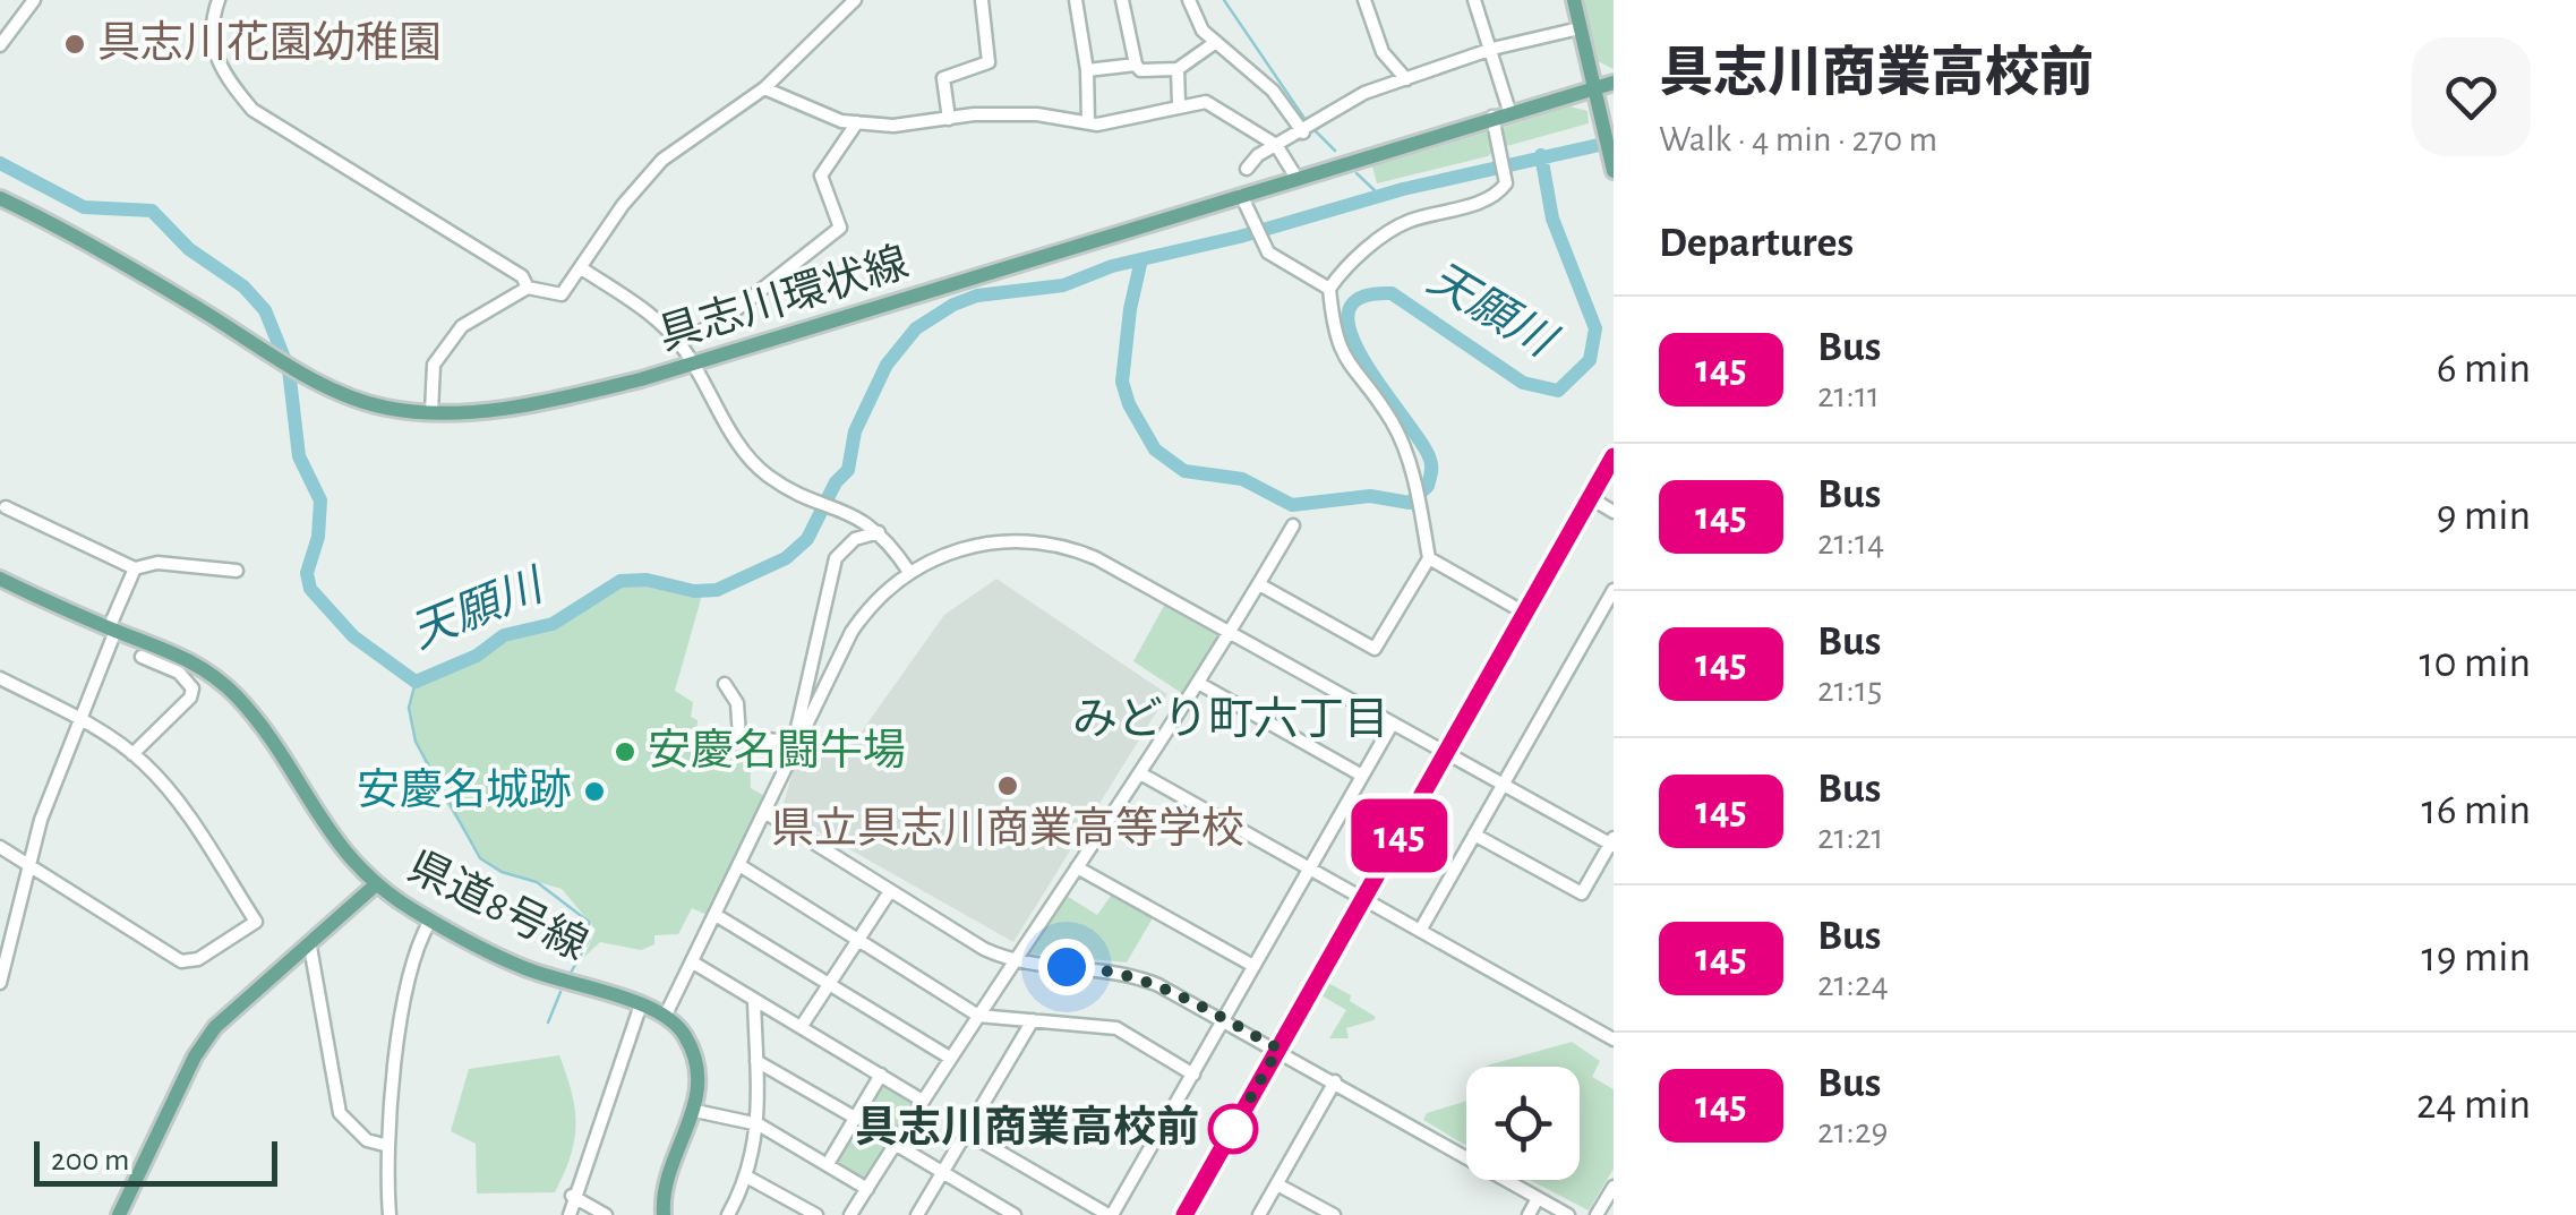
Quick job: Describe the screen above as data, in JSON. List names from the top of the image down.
{
  "streets": {
    "main road": ["具志川環状線", "県道8号線"]
  },
  "districts": ["みどり町六丁目"],
  "water": ["天願川"],
  "places": [
    "具志川花園幼稚園",
    "安慶名闘牛場",
    "県立具志川商業高等学校",
    "安慶名城跡",
    "具志川商業高校前"
  ],
  "lines": ["bus line 145"],
  "scale_bar": "200 m",
  "page": {
    "on_map": "145",
    "heading": [
      ["具志川商業高校前", "Walk · 4 min · 270 m"],
      "Departures"
    ],
    "list": [
      {
        "mark": "145",
        "name": "Bus",
        "note": "21:11",
        "value": "6 min"
      },
      {
        "mark": "145",
        "name": "Bus",
        "note": "21:14",
        "value": "9 min"
      },
      {
        "mark": "145",
        "name": "Bus",
        "note": "21:15",
        "value": "10 min"
      },
      {
        "mark": "145",
        "name": "Bus",
        "note": "21:21",
        "value": "16 min"
      },
      {
        "mark": "145",
        "name": "Bus",
        "note": "21:24",
        "value": "19 min"
      },
      {
        "mark": "145",
        "name": "Bus",
        "note": "21:29",
        "value": "24 min"
      }
    ],
    "scale": "200 m"
  }
}
